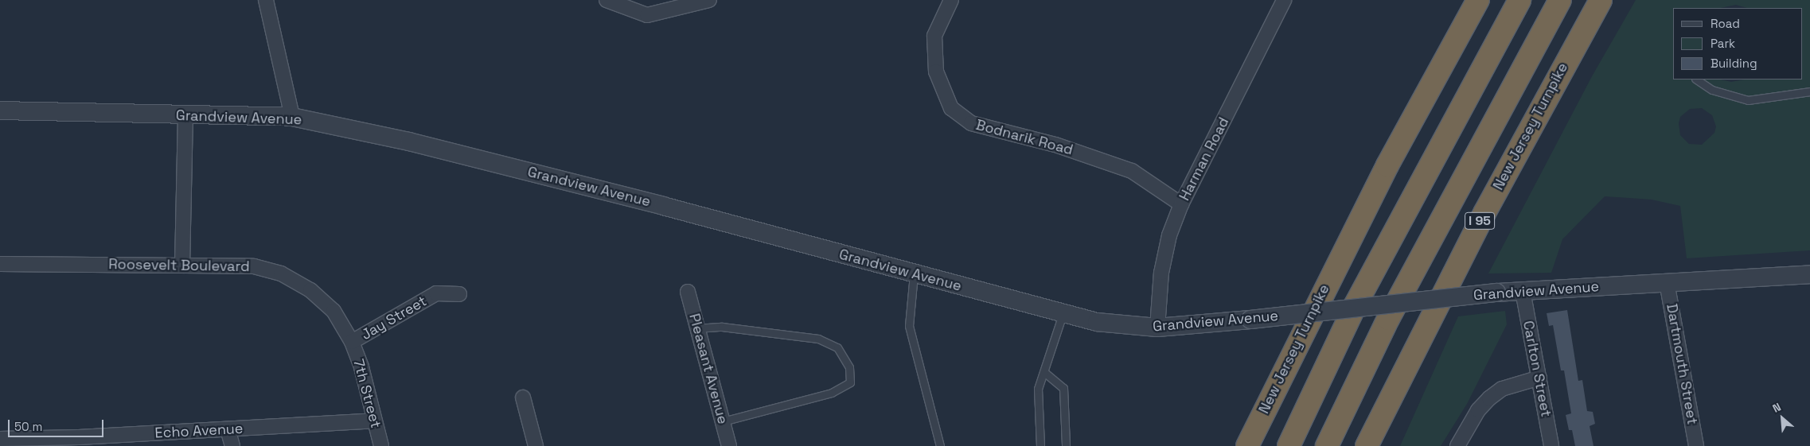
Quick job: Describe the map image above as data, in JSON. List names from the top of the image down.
{
  "streets": {
    "highway": ["New Jersey Turnpike", "I 95"],
    "street": [
      "Grandview Avenue",
      "Bodnarik Road",
      "Harman Road",
      "Roosevelt Boulevard",
      "Jay Street",
      "Dartmouth Street",
      "Pleasant Avenue",
      "Carlton Street",
      "7th Street",
      "Echo Avenue"
    ]
  },
  "crossings": [
    ["Grandview Avenue", "Harman Road"],
    ["Grandview Avenue", "Dartmouth Street"],
    ["Grandview Avenue", "Carlton Street"],
    ["Bodnarik Road", "Harman Road"],
    ["Roosevelt Boulevard", "Jay Street"],
    ["Roosevelt Boulevard", "7th Street"],
    ["Jay Street", "7th Street"],
    ["7th Street", "Echo Avenue"]
  ],
  "legend": ["Road", "Park", "Building"],
  "scale_bar": "50 m",
  "north": "top left"
}
